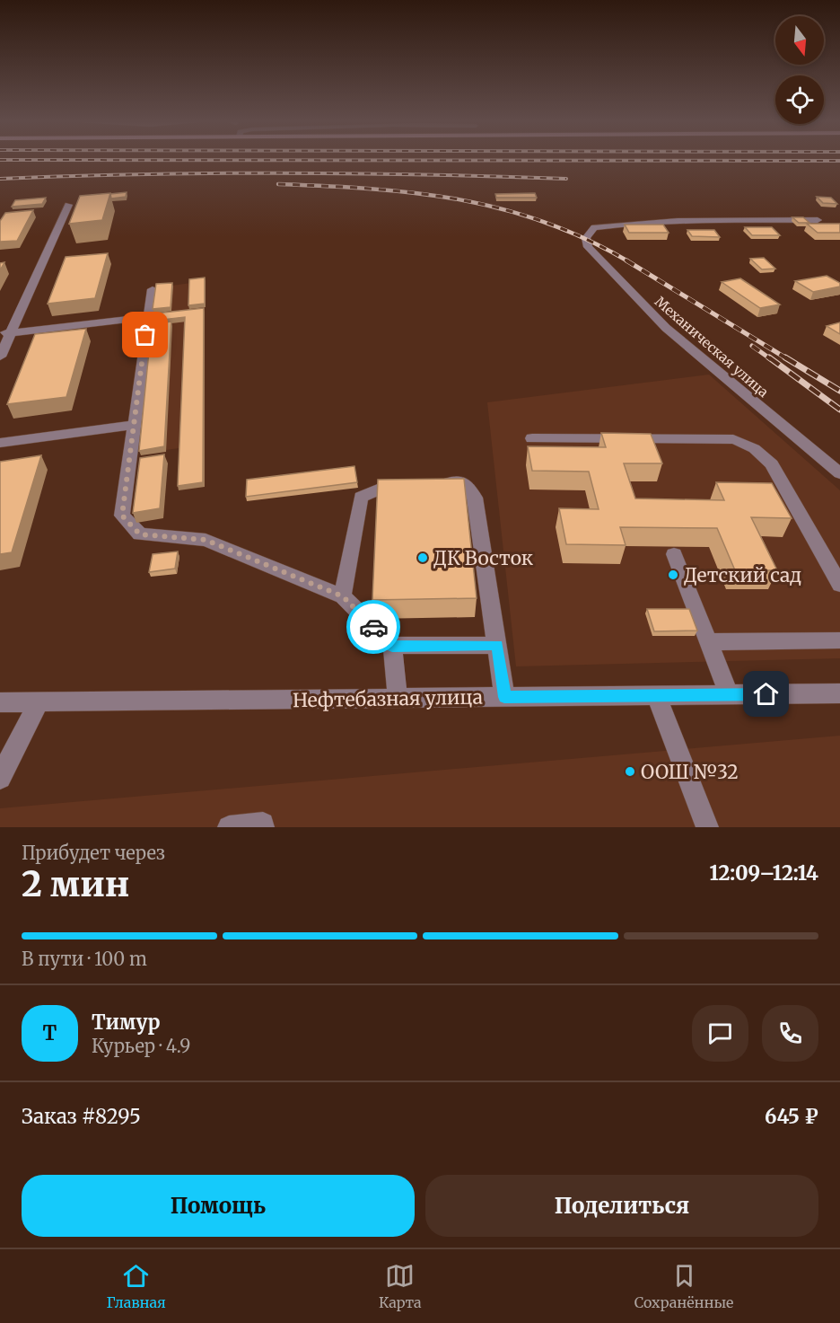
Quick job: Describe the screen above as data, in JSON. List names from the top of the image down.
{
  "streets": {
    "street": ["Механическая улица", "Нефтебазная улица"]
  },
  "places": ["ДК Восток", "Детский сад", "ООШ №32"],
  "north": "bottom",
  "page": {
    "heading": ["2 мин", "Прибудет через", "12:09–12:14"],
    "panel": [
      "Тимур",
      "Курьер · 4.9",
      "Заказ #8295",
      "645 ₽"
    ],
    "bar": "В пути · 100 m",
    "round": "Т",
    "buttons": ["Помощь", "Поделиться"],
    "tabs": ["Главная", "Карта", "Сохранённые"]
  }
}
